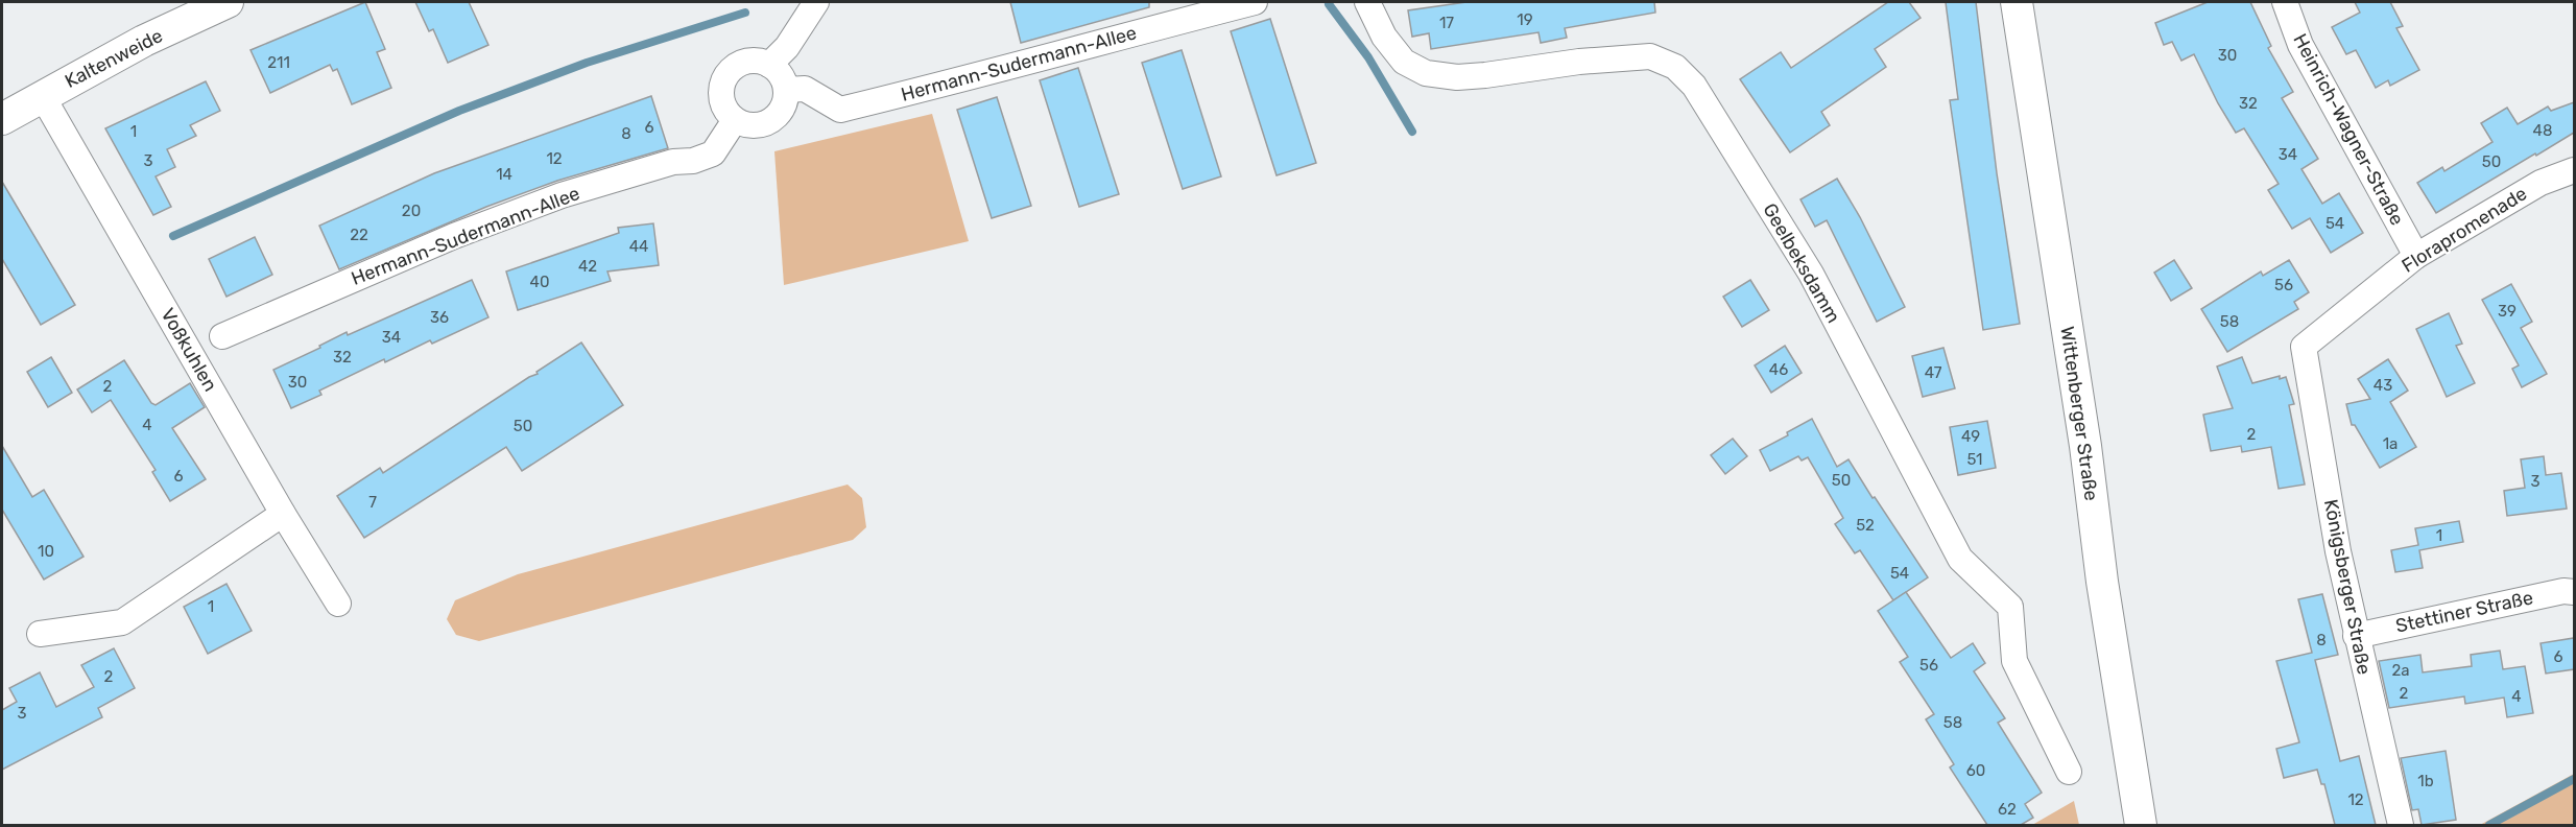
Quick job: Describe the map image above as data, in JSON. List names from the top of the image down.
{
  "streets": {
    "main road": ["Kaltenweide", "Wittenberger Straße"],
    "street": [
      "Hermann-Sudermann-Allee",
      "Heinrich-Wagner-Straße",
      "Florapromenade",
      "Geelbeksdamm",
      "Voßkuhlen",
      "Königsberger Straße",
      "Stettiner Straße"
    ]
  },
  "crossings": [
    ["Kaltenweide", "Voßkuhlen"],
    ["Heinrich-Wagner-Straße", "Florapromenade"],
    ["Florapromenade", "Königsberger Straße"],
    ["Königsberger Straße", "Stettiner Straße"]
  ],
  "house_numbers": [
    "19",
    "17",
    "30",
    "211",
    "32",
    "6",
    "48",
    "1",
    "8",
    "34",
    "12",
    "3",
    "50",
    "14",
    "20",
    "54",
    "22",
    "44",
    "42",
    "40",
    "56",
    "39",
    "36",
    "58",
    "34",
    "32",
    "46",
    "47",
    "30",
    "43",
    "2",
    "4",
    "50",
    "2",
    "49",
    "1a",
    "51",
    "6",
    "50",
    "3",
    "7",
    "52",
    "1",
    "10",
    "54",
    "1",
    "8",
    "6",
    "56",
    "2a",
    "2",
    "2",
    "4",
    "3",
    "58",
    "60",
    "1b",
    "12",
    "62"
  ]
}
